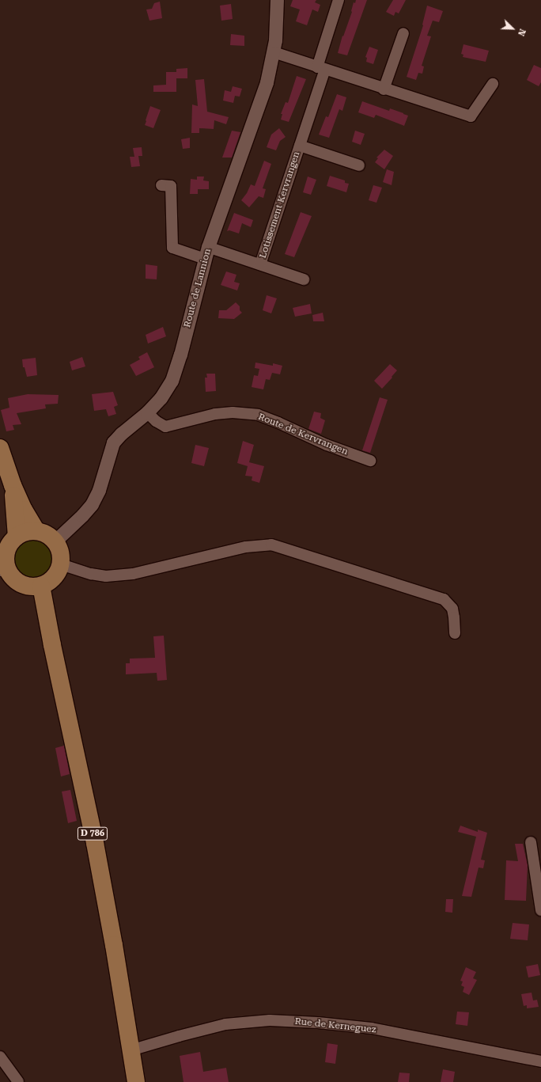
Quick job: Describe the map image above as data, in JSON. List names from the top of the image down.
{
  "streets": {
    "main road": ["D 786"],
    "street": [
      "Lotissement Kervrangen",
      "Route de Lannion",
      "Route de Kervrangen",
      "Rue de Kerneguez"
    ]
  },
  "crossings": [
    ["Lotissement Kervrangen", "Route de Lannion"],
    ["Route de Lannion", "Route de Kervrangen"],
    ["Route de Lannion", "D 786"],
    ["D 786", "Rue de Kerneguez"]
  ],
  "north": "bottom right"
}
